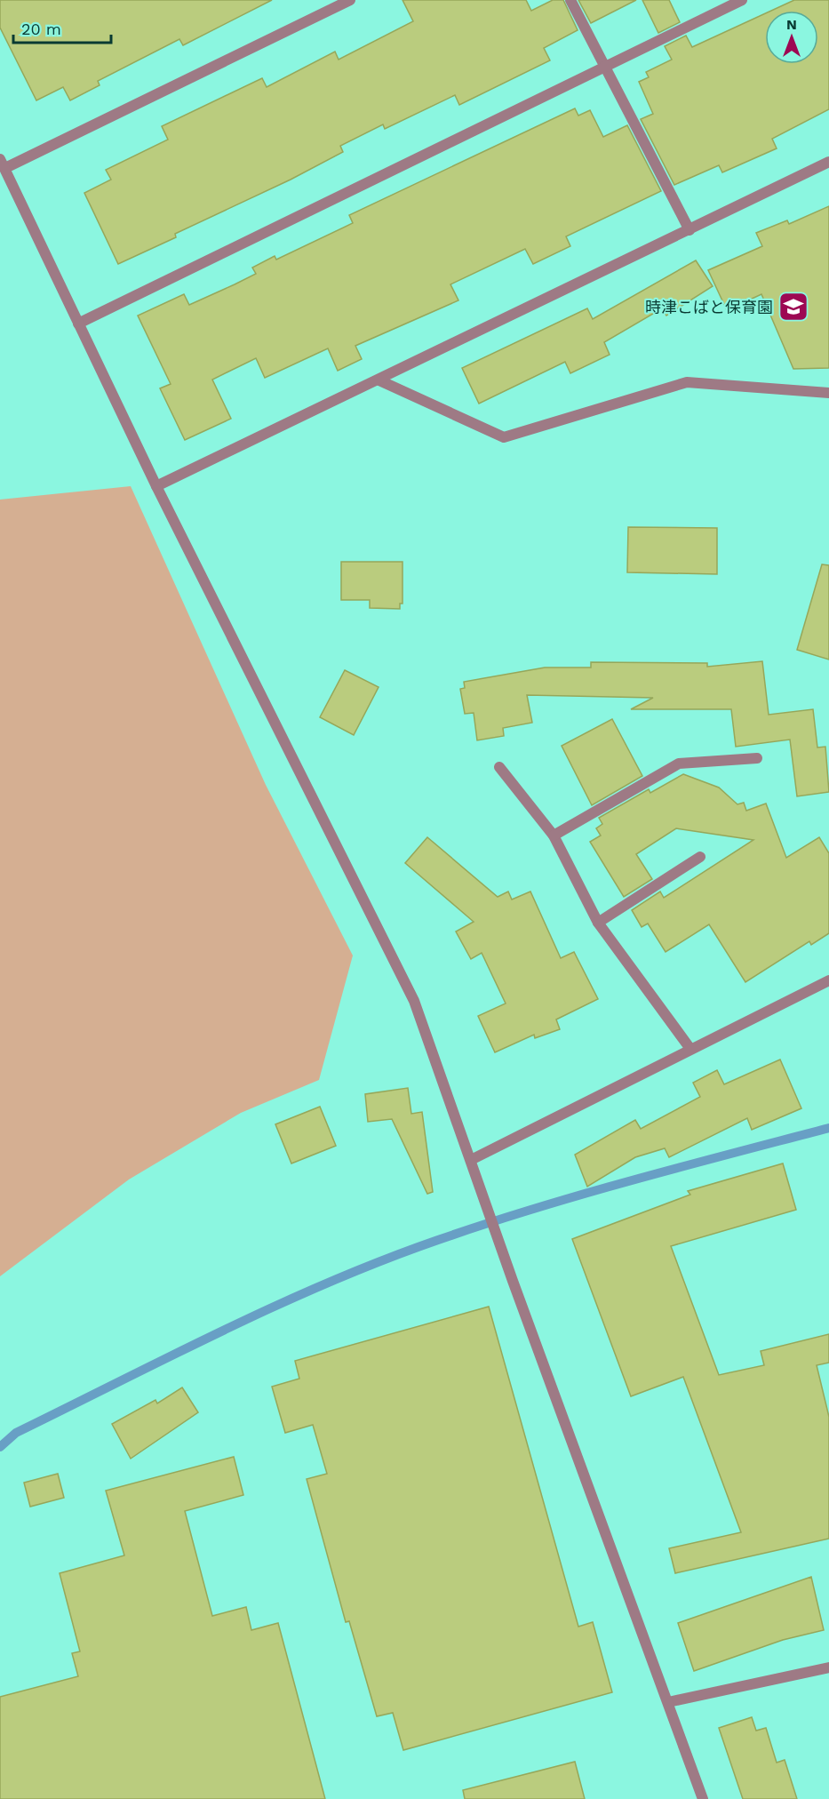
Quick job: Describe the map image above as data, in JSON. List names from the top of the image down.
{
  "places": {
    "school or university": ["時津こばと保育園"]
  },
  "scale_bar": "20 m",
  "north": "top"
}
